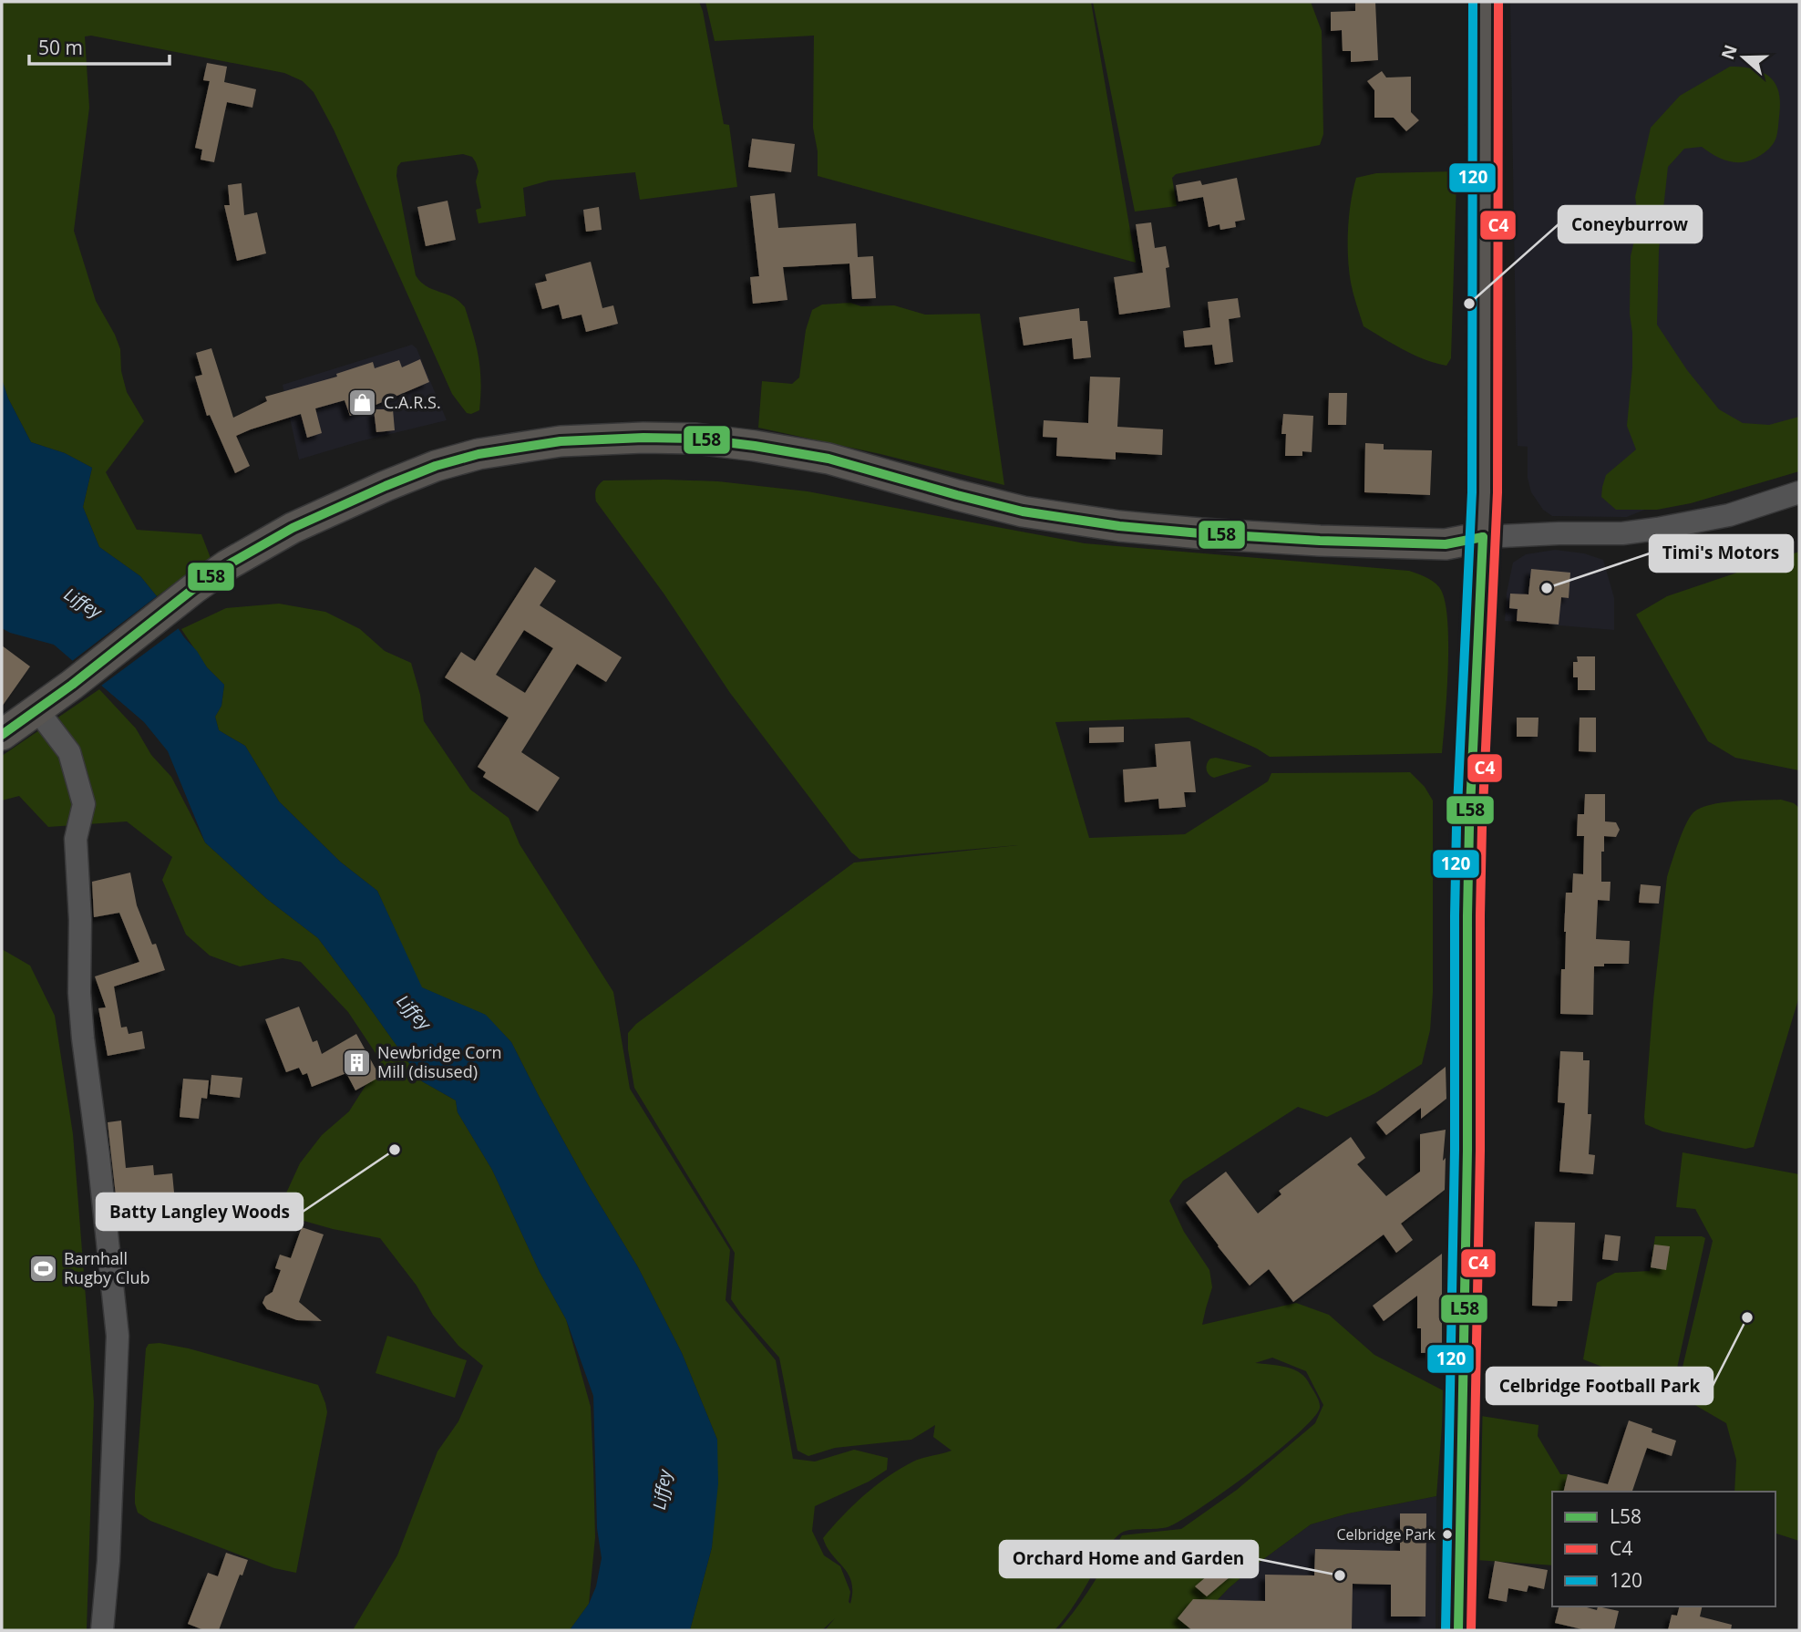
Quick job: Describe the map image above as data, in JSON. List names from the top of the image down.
{
  "water": ["Liffey"],
  "places": {
    "other": [
      "Coneyburrow",
      "Timi's Motors",
      "Batty Langley Woods",
      "Celbridge Football Park",
      "Celbridge Park",
      "Orchard Home and Garden"
    ],
    "shop": ["C.A.R.S."],
    "building": ["Newbridge Corn Mill (disused)"],
    "sports": ["Barnhall Rugby Club"]
  },
  "lines": ["transit line C4", "transit line 120", "transit line L58"],
  "legend": ["L58", "C4", "120"],
  "scale_bar": "50 m",
  "north": "left"
}
